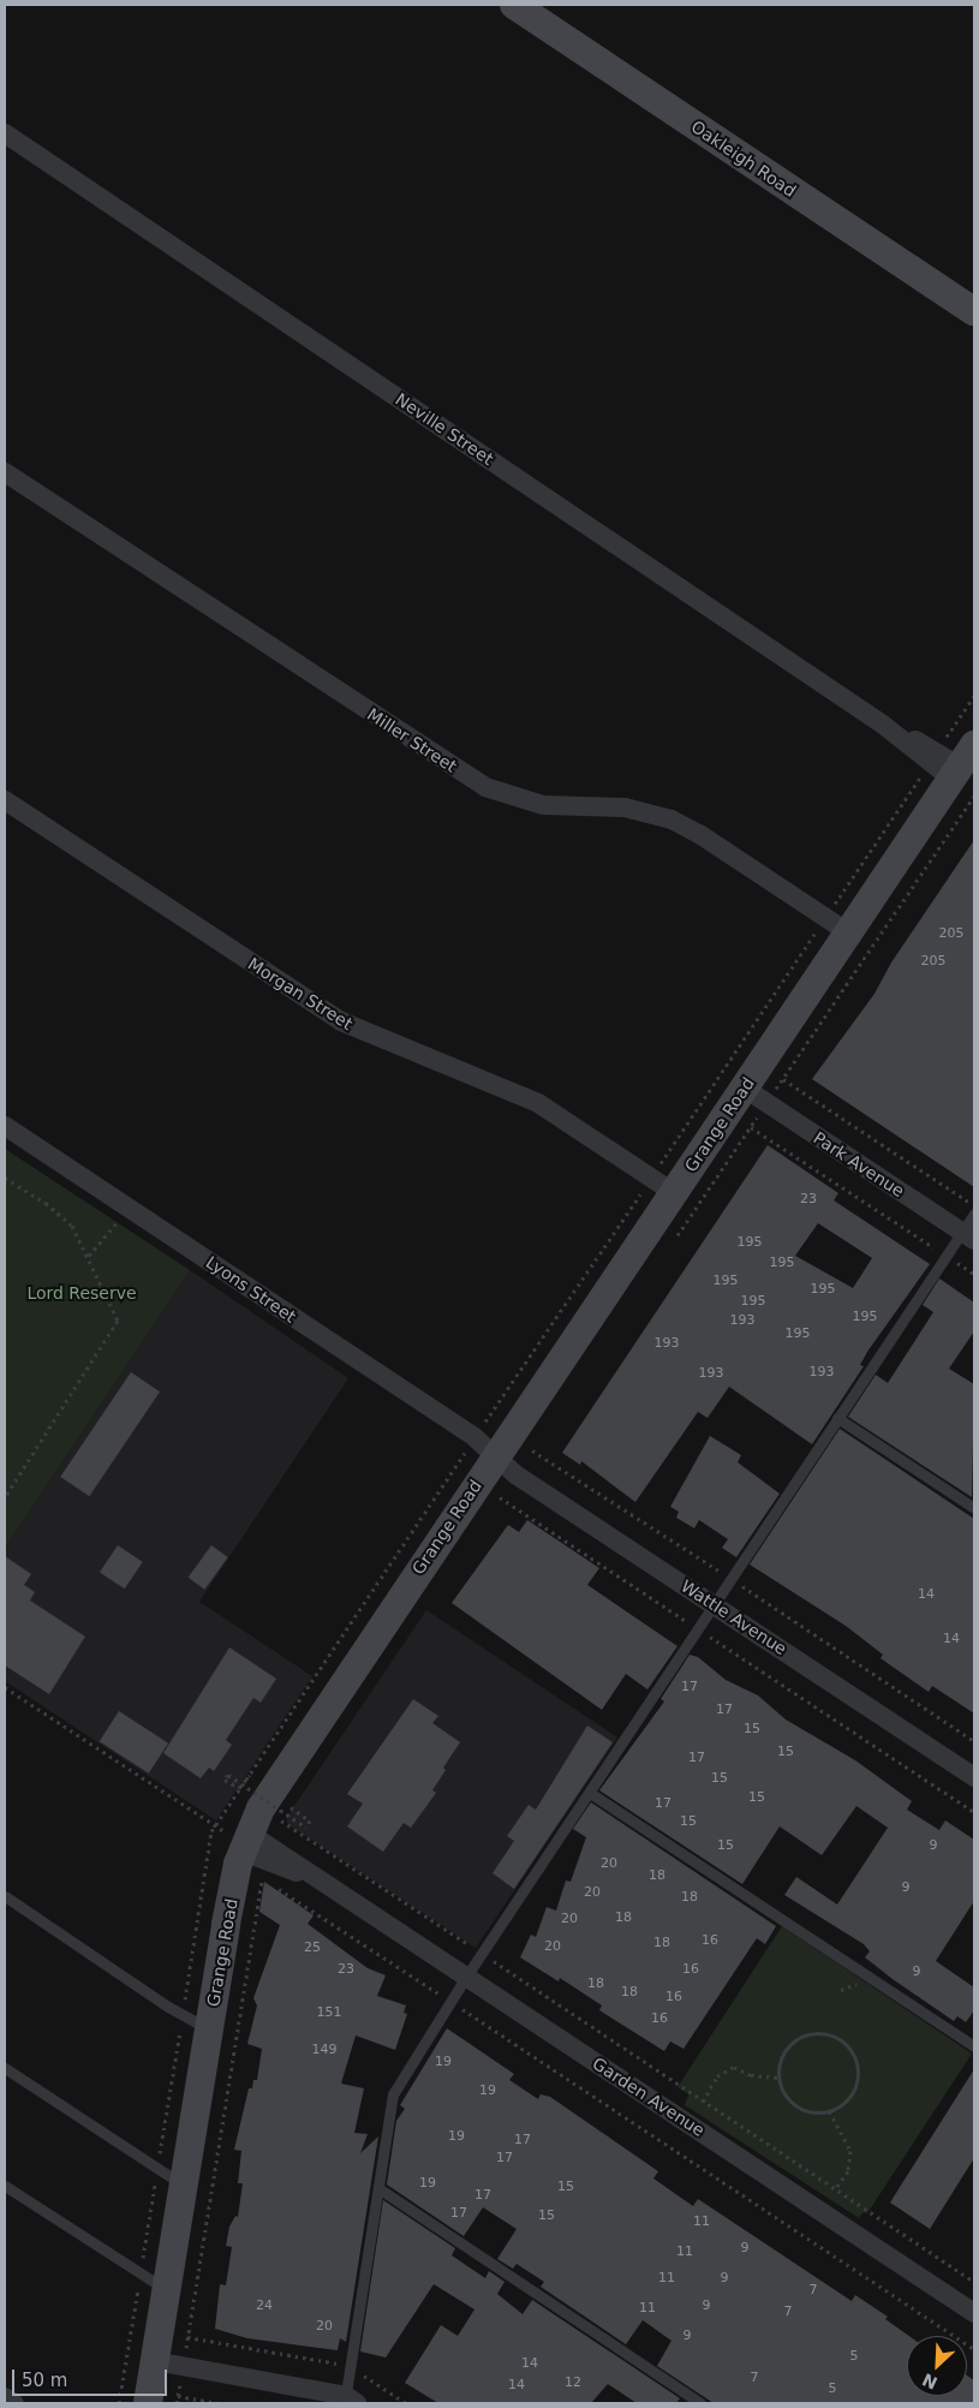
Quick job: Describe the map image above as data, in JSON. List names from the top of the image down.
{
  "streets": {
    "main road": ["Oakleigh Road", "Grange Road"],
    "street": [
      "Neville Street",
      "Miller Street",
      "Morgan Street",
      "Park Avenue",
      "Lyons Street",
      "Wattle Avenue",
      "Garden Avenue"
    ]
  },
  "crossings": [
    ["Neville Street", "Grange Road"],
    ["Miller Street", "Grange Road"],
    ["Morgan Street", "Grange Road"],
    ["Grange Road", "Park Avenue"],
    ["Grange Road", "Lyons Street"],
    ["Grange Road", "Wattle Avenue"],
    ["Grange Road", "Garden Avenue"],
    ["Lyons Street", "Wattle Avenue"]
  ],
  "parks": ["Lord Reserve"],
  "house_numbers": [
    "205",
    "205",
    "23",
    "195",
    "195",
    "195",
    "195",
    "195",
    "195",
    "193",
    "195",
    "193",
    "193",
    "193",
    "14",
    "14",
    "17",
    "17",
    "15",
    "15",
    "17",
    "15",
    "15",
    "17",
    "15",
    "15",
    "9",
    "20",
    "18",
    "9",
    "20",
    "18",
    "18",
    "20",
    "16",
    "18",
    "20",
    "25",
    "23",
    "16",
    "9",
    "18",
    "18",
    "16",
    "151",
    "16",
    "149",
    "19",
    "19",
    "19",
    "17",
    "17",
    "19",
    "15",
    "17",
    "17",
    "15",
    "11",
    "9",
    "11",
    "11",
    "9",
    "7",
    "24",
    "9",
    "11",
    "7",
    "20",
    "9",
    "5",
    "14",
    "7",
    "12",
    "14",
    "5"
  ],
  "scale_bar": "50 m",
  "north": "bottom left"
}
